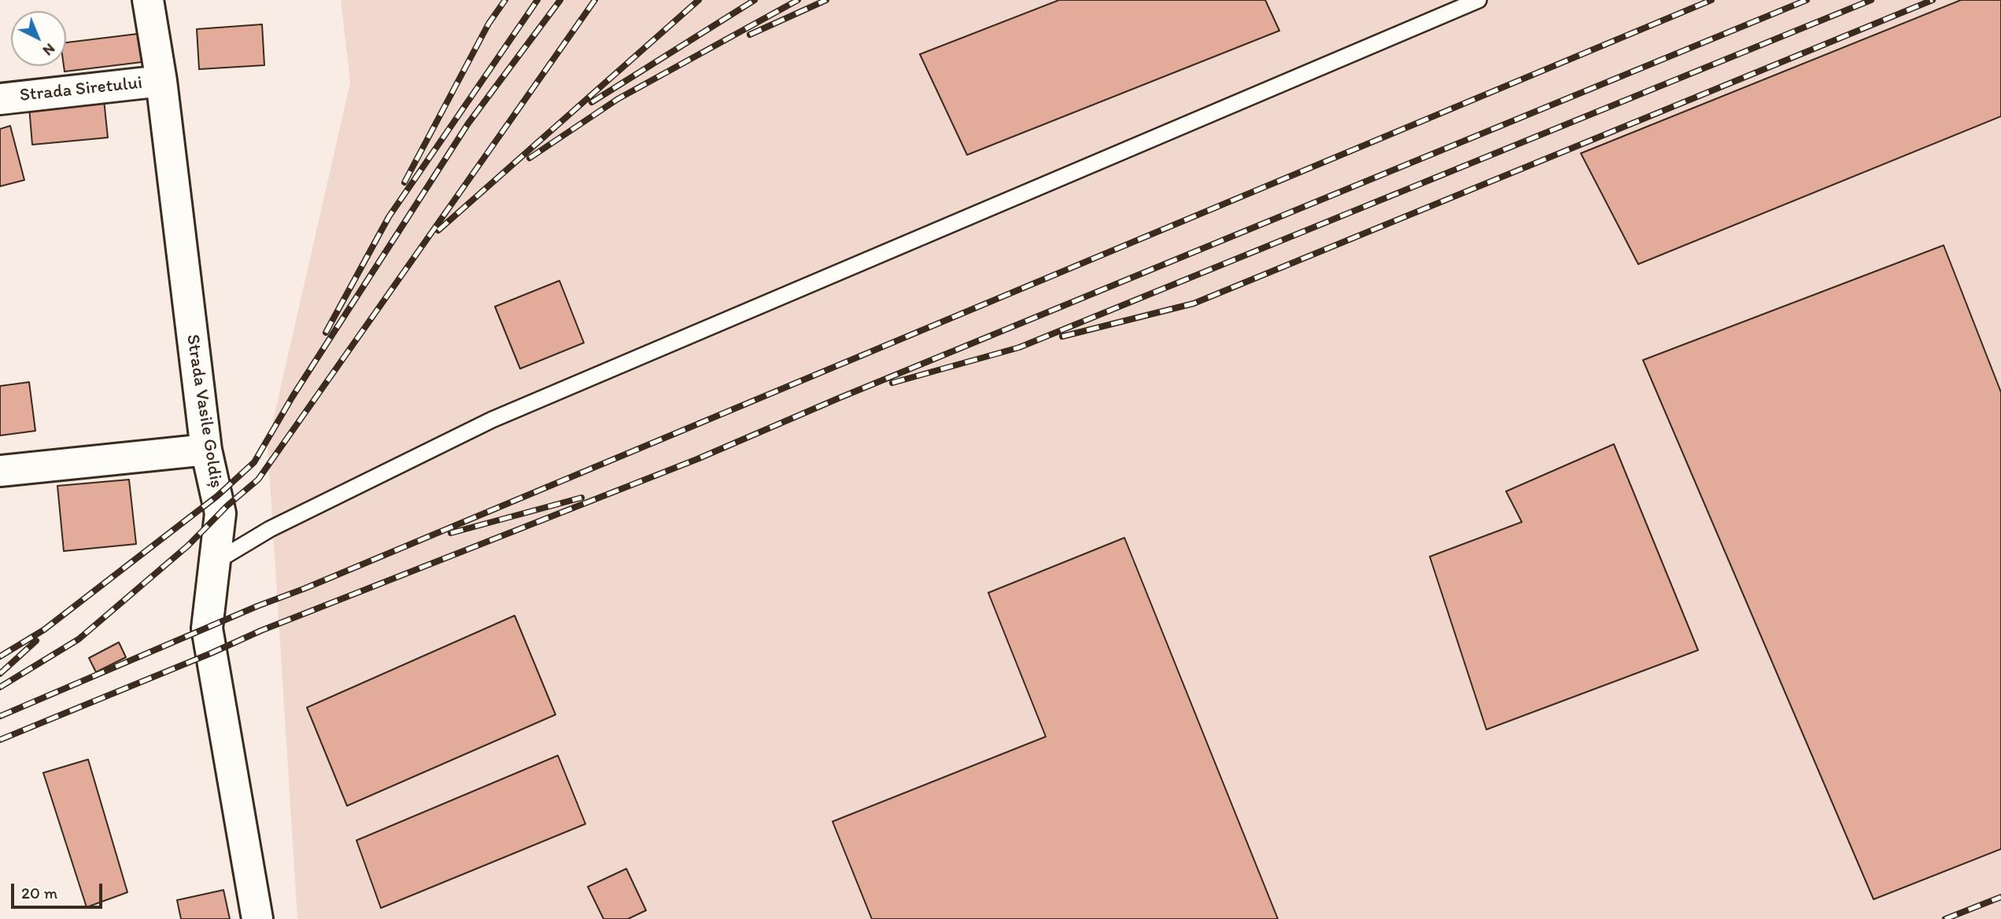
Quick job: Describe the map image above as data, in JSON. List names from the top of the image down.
{
  "streets": {
    "street": ["Strada Siretului", "Strada Vasile Goldiș"]
  },
  "crossings": [
    ["Strada Siretului", "Strada Vasile Goldiș"]
  ],
  "scale_bar": "20 m",
  "north": "bottom right"
}
